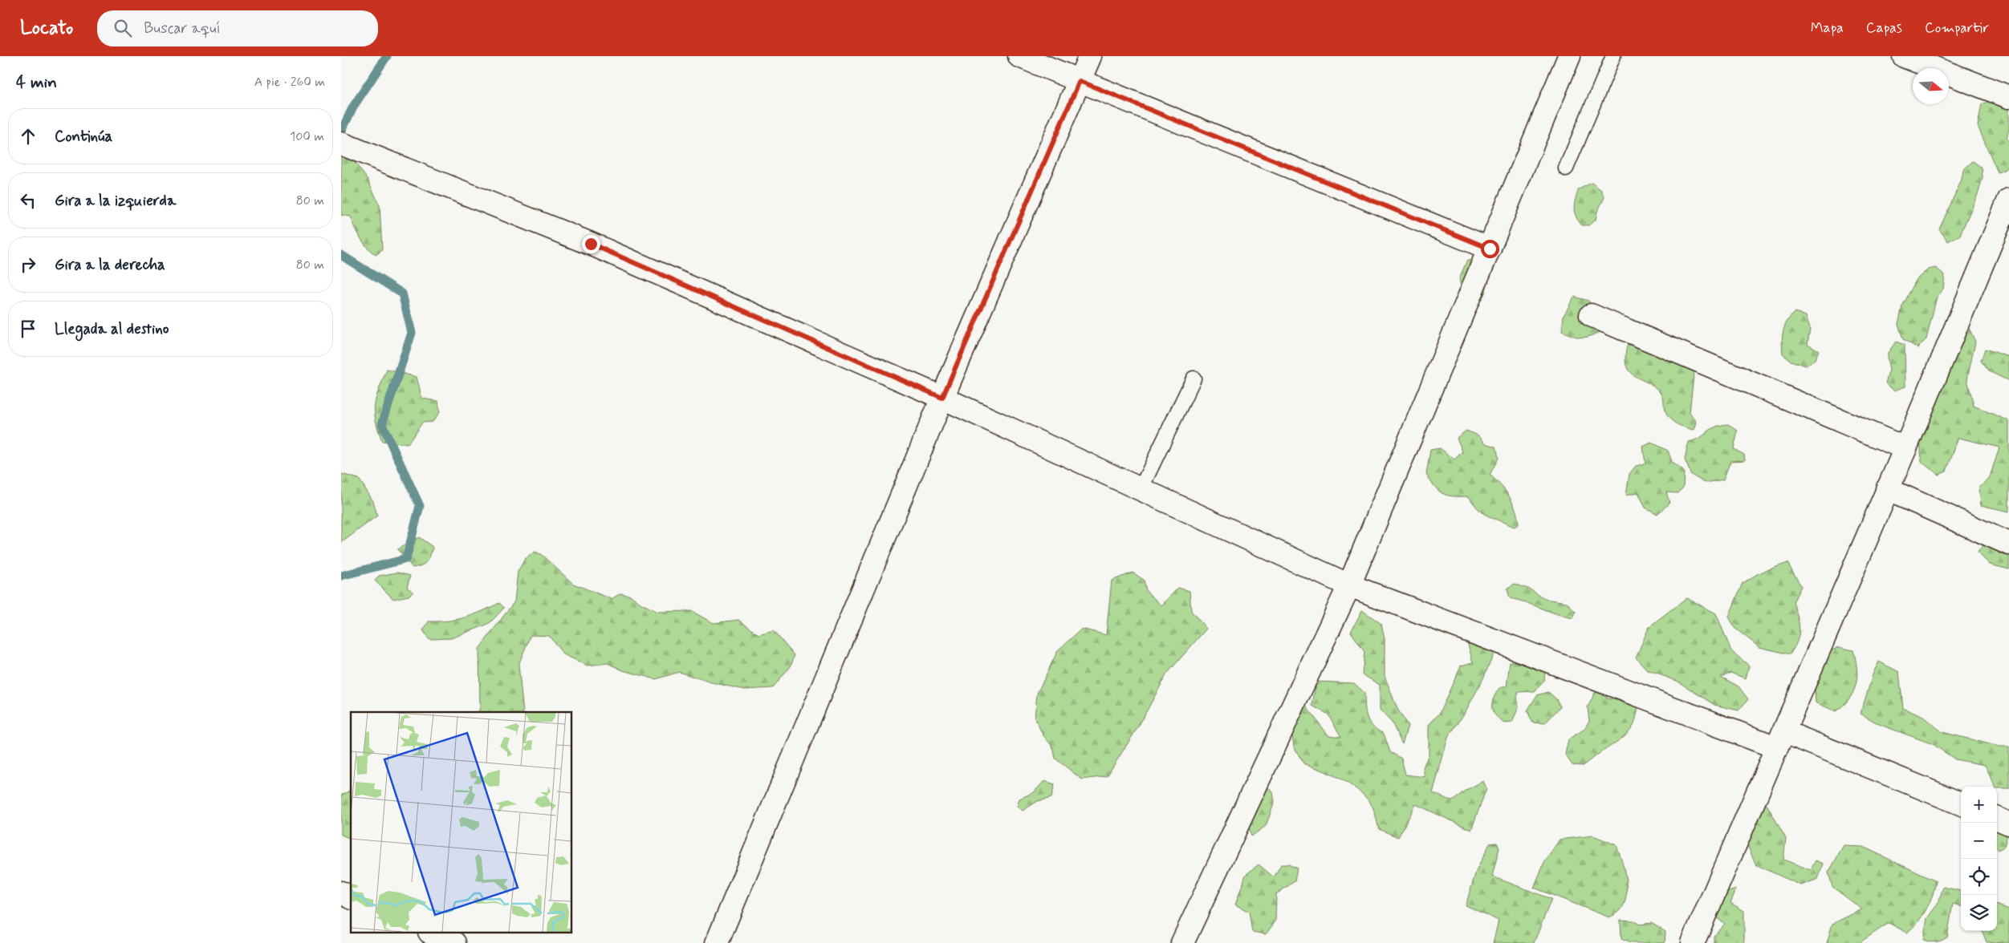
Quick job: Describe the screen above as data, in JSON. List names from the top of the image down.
{
  "north": "right",
  "page": {
    "header": "Locato",
    "search": "Buscar aquí",
    "nav": ["Mapa", "Capas", "Compartir"],
    "heading": ["4 min", "A pie · 260 m"],
    "list": [
      ["Continúa", "100 m"],
      ["Gira a la izquierda", "80 m"],
      ["Gira a la derecha", "80 m"],
      "Llegada al destino"
    ],
    "map_buttons": ["+", "−"]
  }
}
